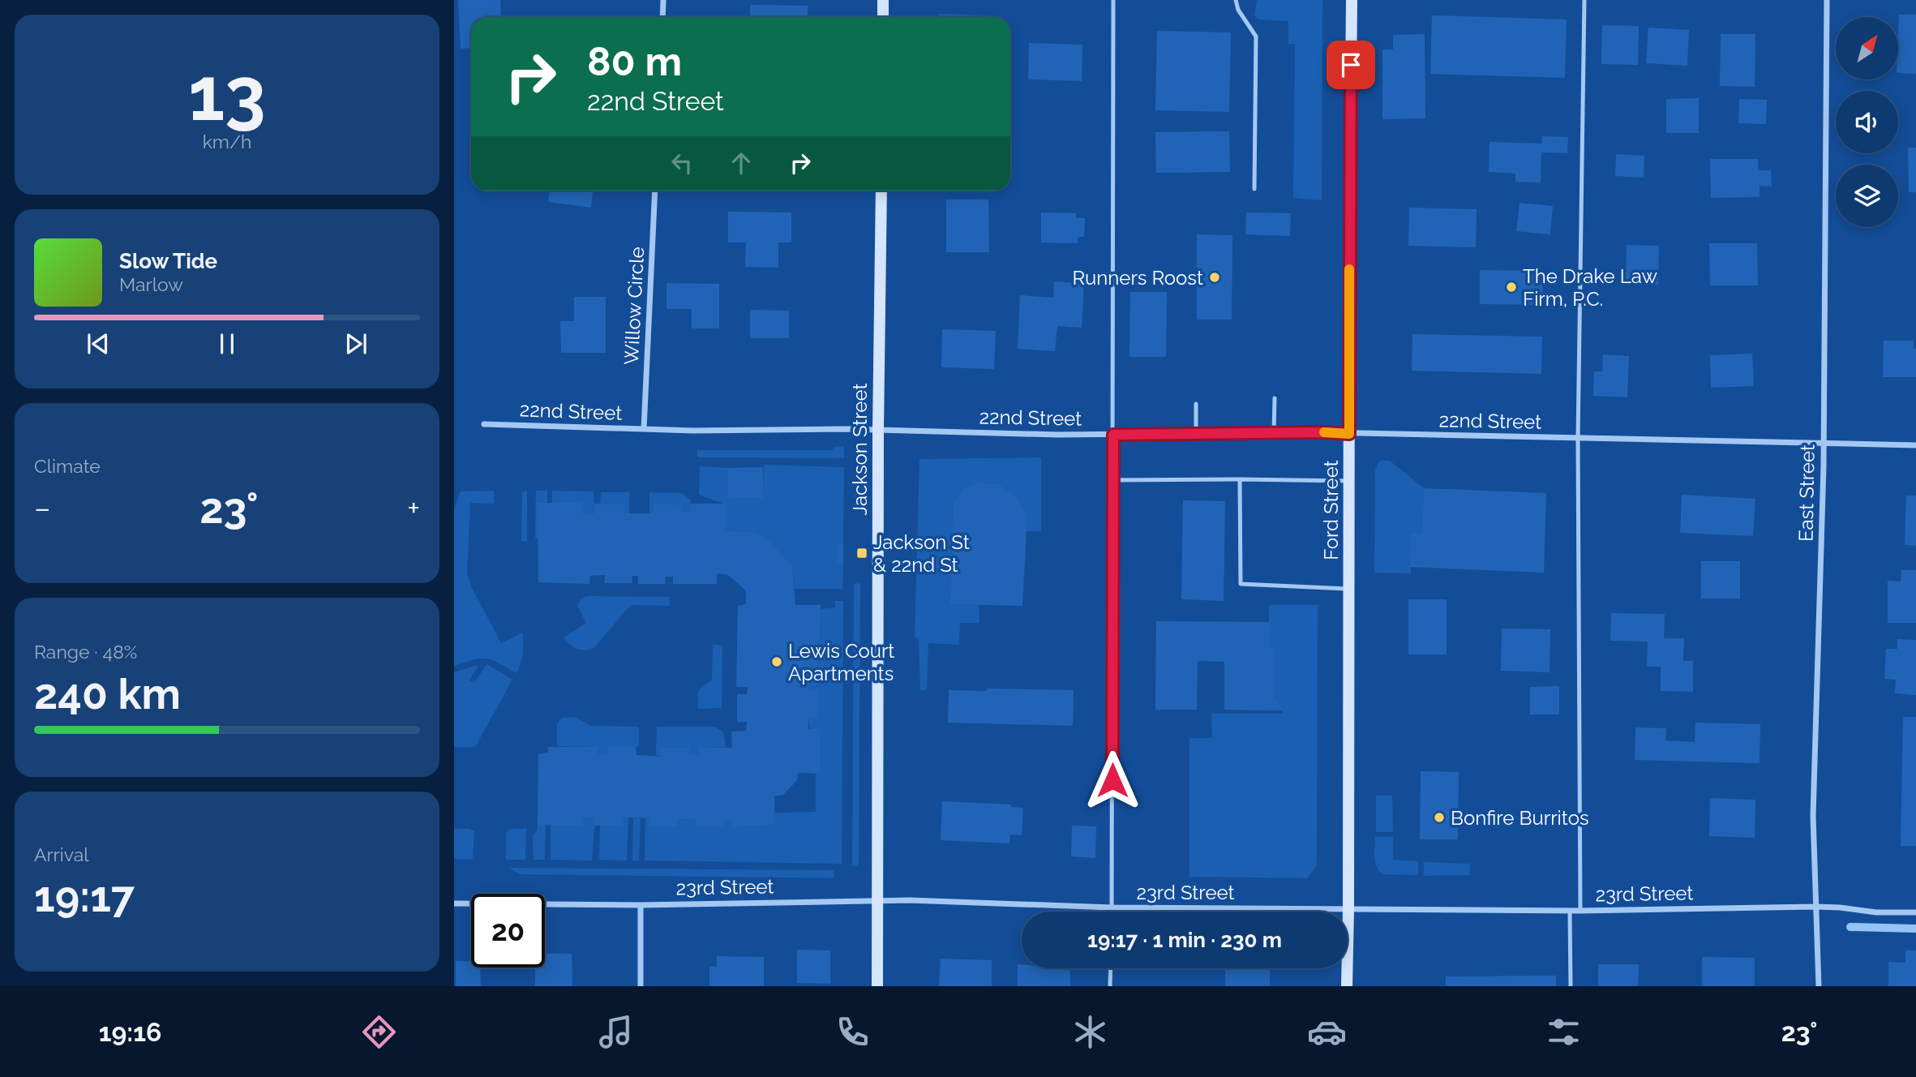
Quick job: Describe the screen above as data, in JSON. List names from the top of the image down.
{
  "streets": {
    "main road": ["Jackson Street", "Ford Street"],
    "street": [
      "Willow Circle",
      "22nd Street",
      "East Street",
      "23rd Street"
    ]
  },
  "crossings": [
    ["Willow Circle", "22nd Street"],
    ["22nd Street", "Jackson Street"],
    ["22nd Street", "East Street"],
    ["22nd Street", "Ford Street"],
    ["Jackson Street", "23rd Street"],
    ["East Street", "23rd Street"],
    ["Ford Street", "23rd Street"]
  ],
  "places": {
    "other": [
      "Runners Roost",
      "The Drake Law Firm, P.C.",
      "Lewis Court Apartments",
      "Bonfire Burritos"
    ],
    "transit": ["Jackson St & 22nd St"]
  },
  "north": "top right",
  "page": {
    "tile": [
      ["13", "km/h"],
      "Climate",
      ["Range · 48%", "240 km"],
      ["Arrival", "19:17"]
    ],
    "turn": ["80 m", "22nd Street"],
    "song": ["Slow Tide", "Marlow"],
    "heat": ["−", "23°", "+"],
    "limit": "20",
    "trip": "19:17 · 1 min · 230 m",
    "tabs": ["19:16", "23°"]
  }
}
